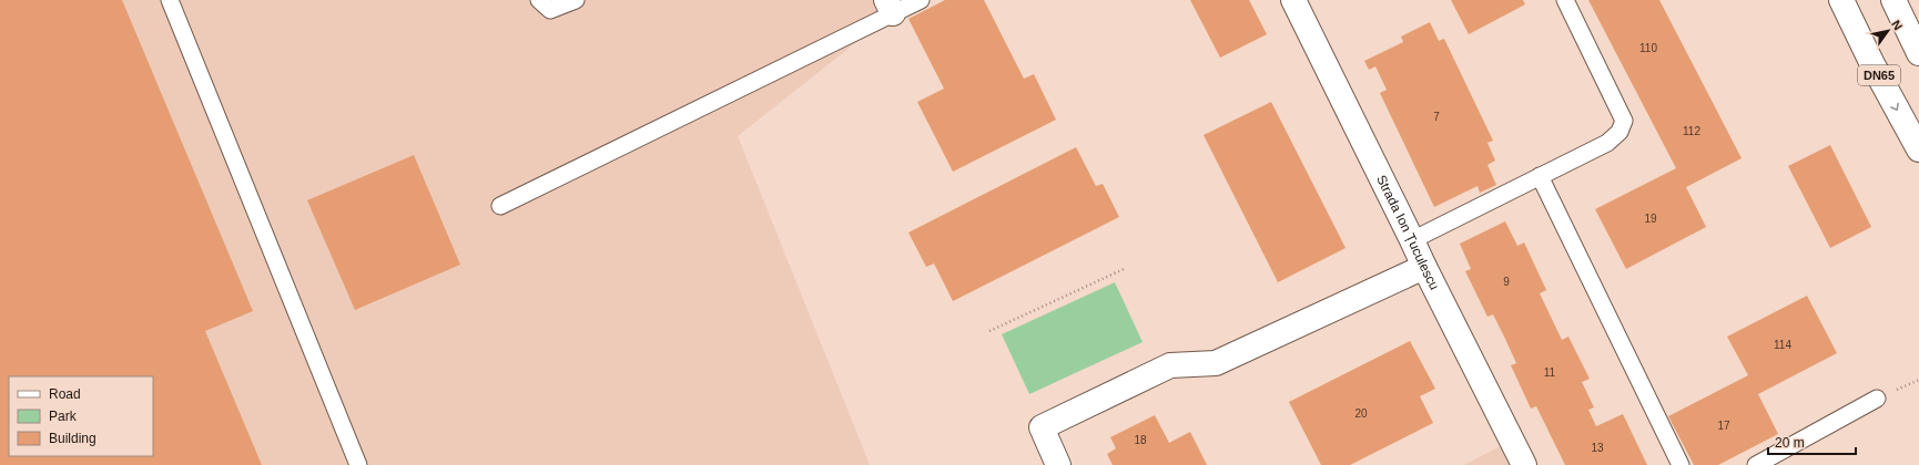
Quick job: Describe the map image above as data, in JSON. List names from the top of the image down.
{
  "streets": {
    "street": ["DN65", "Strada Ion Țuculescu"]
  },
  "house_numbers": [
    "110",
    "7",
    "112",
    "19",
    "9",
    "114",
    "11",
    "20",
    "17",
    "18",
    "13"
  ],
  "legend": ["Road", "Park", "Building"],
  "scale_bar": "20 m",
  "north": "top right"
}
